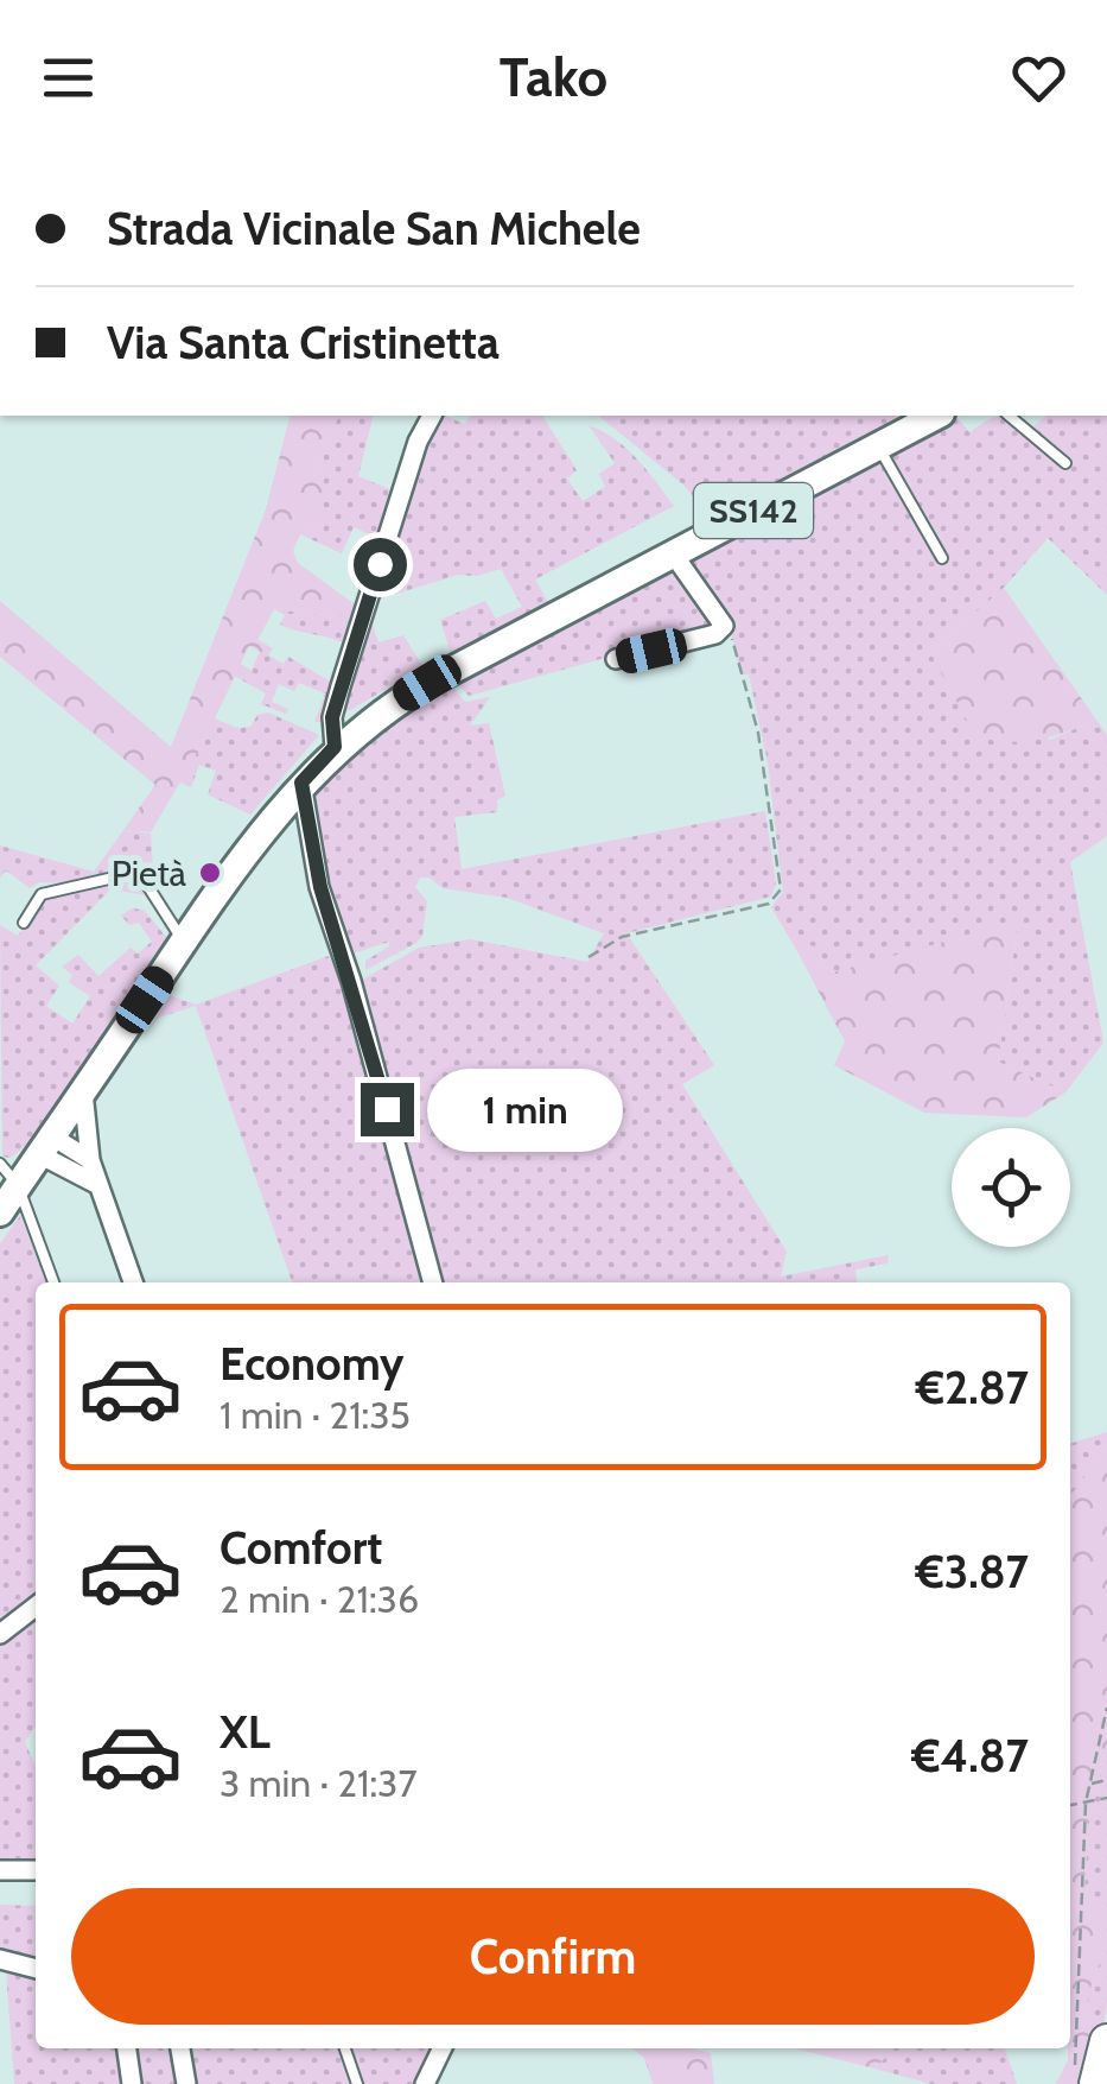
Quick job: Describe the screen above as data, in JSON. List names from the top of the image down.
{
  "streets": {
    "main road": ["SS142"]
  },
  "places": ["Pietà"],
  "page": {
    "header": "Tako",
    "banner": ["Strada Vicinale San Michele", "Via Santa Cristinetta"],
    "bubble": "1 min",
    "list": [
      {
        "name": "Economy",
        "note": "1 min · 21:35",
        "value": "€2.87"
      },
      {
        "name": "Comfort",
        "note": "2 min · 21:36",
        "value": "€3.87"
      },
      {
        "name": "XL",
        "note": "3 min · 21:37",
        "value": "€4.87"
      }
    ],
    "buttons": "Confirm"
  }
}
